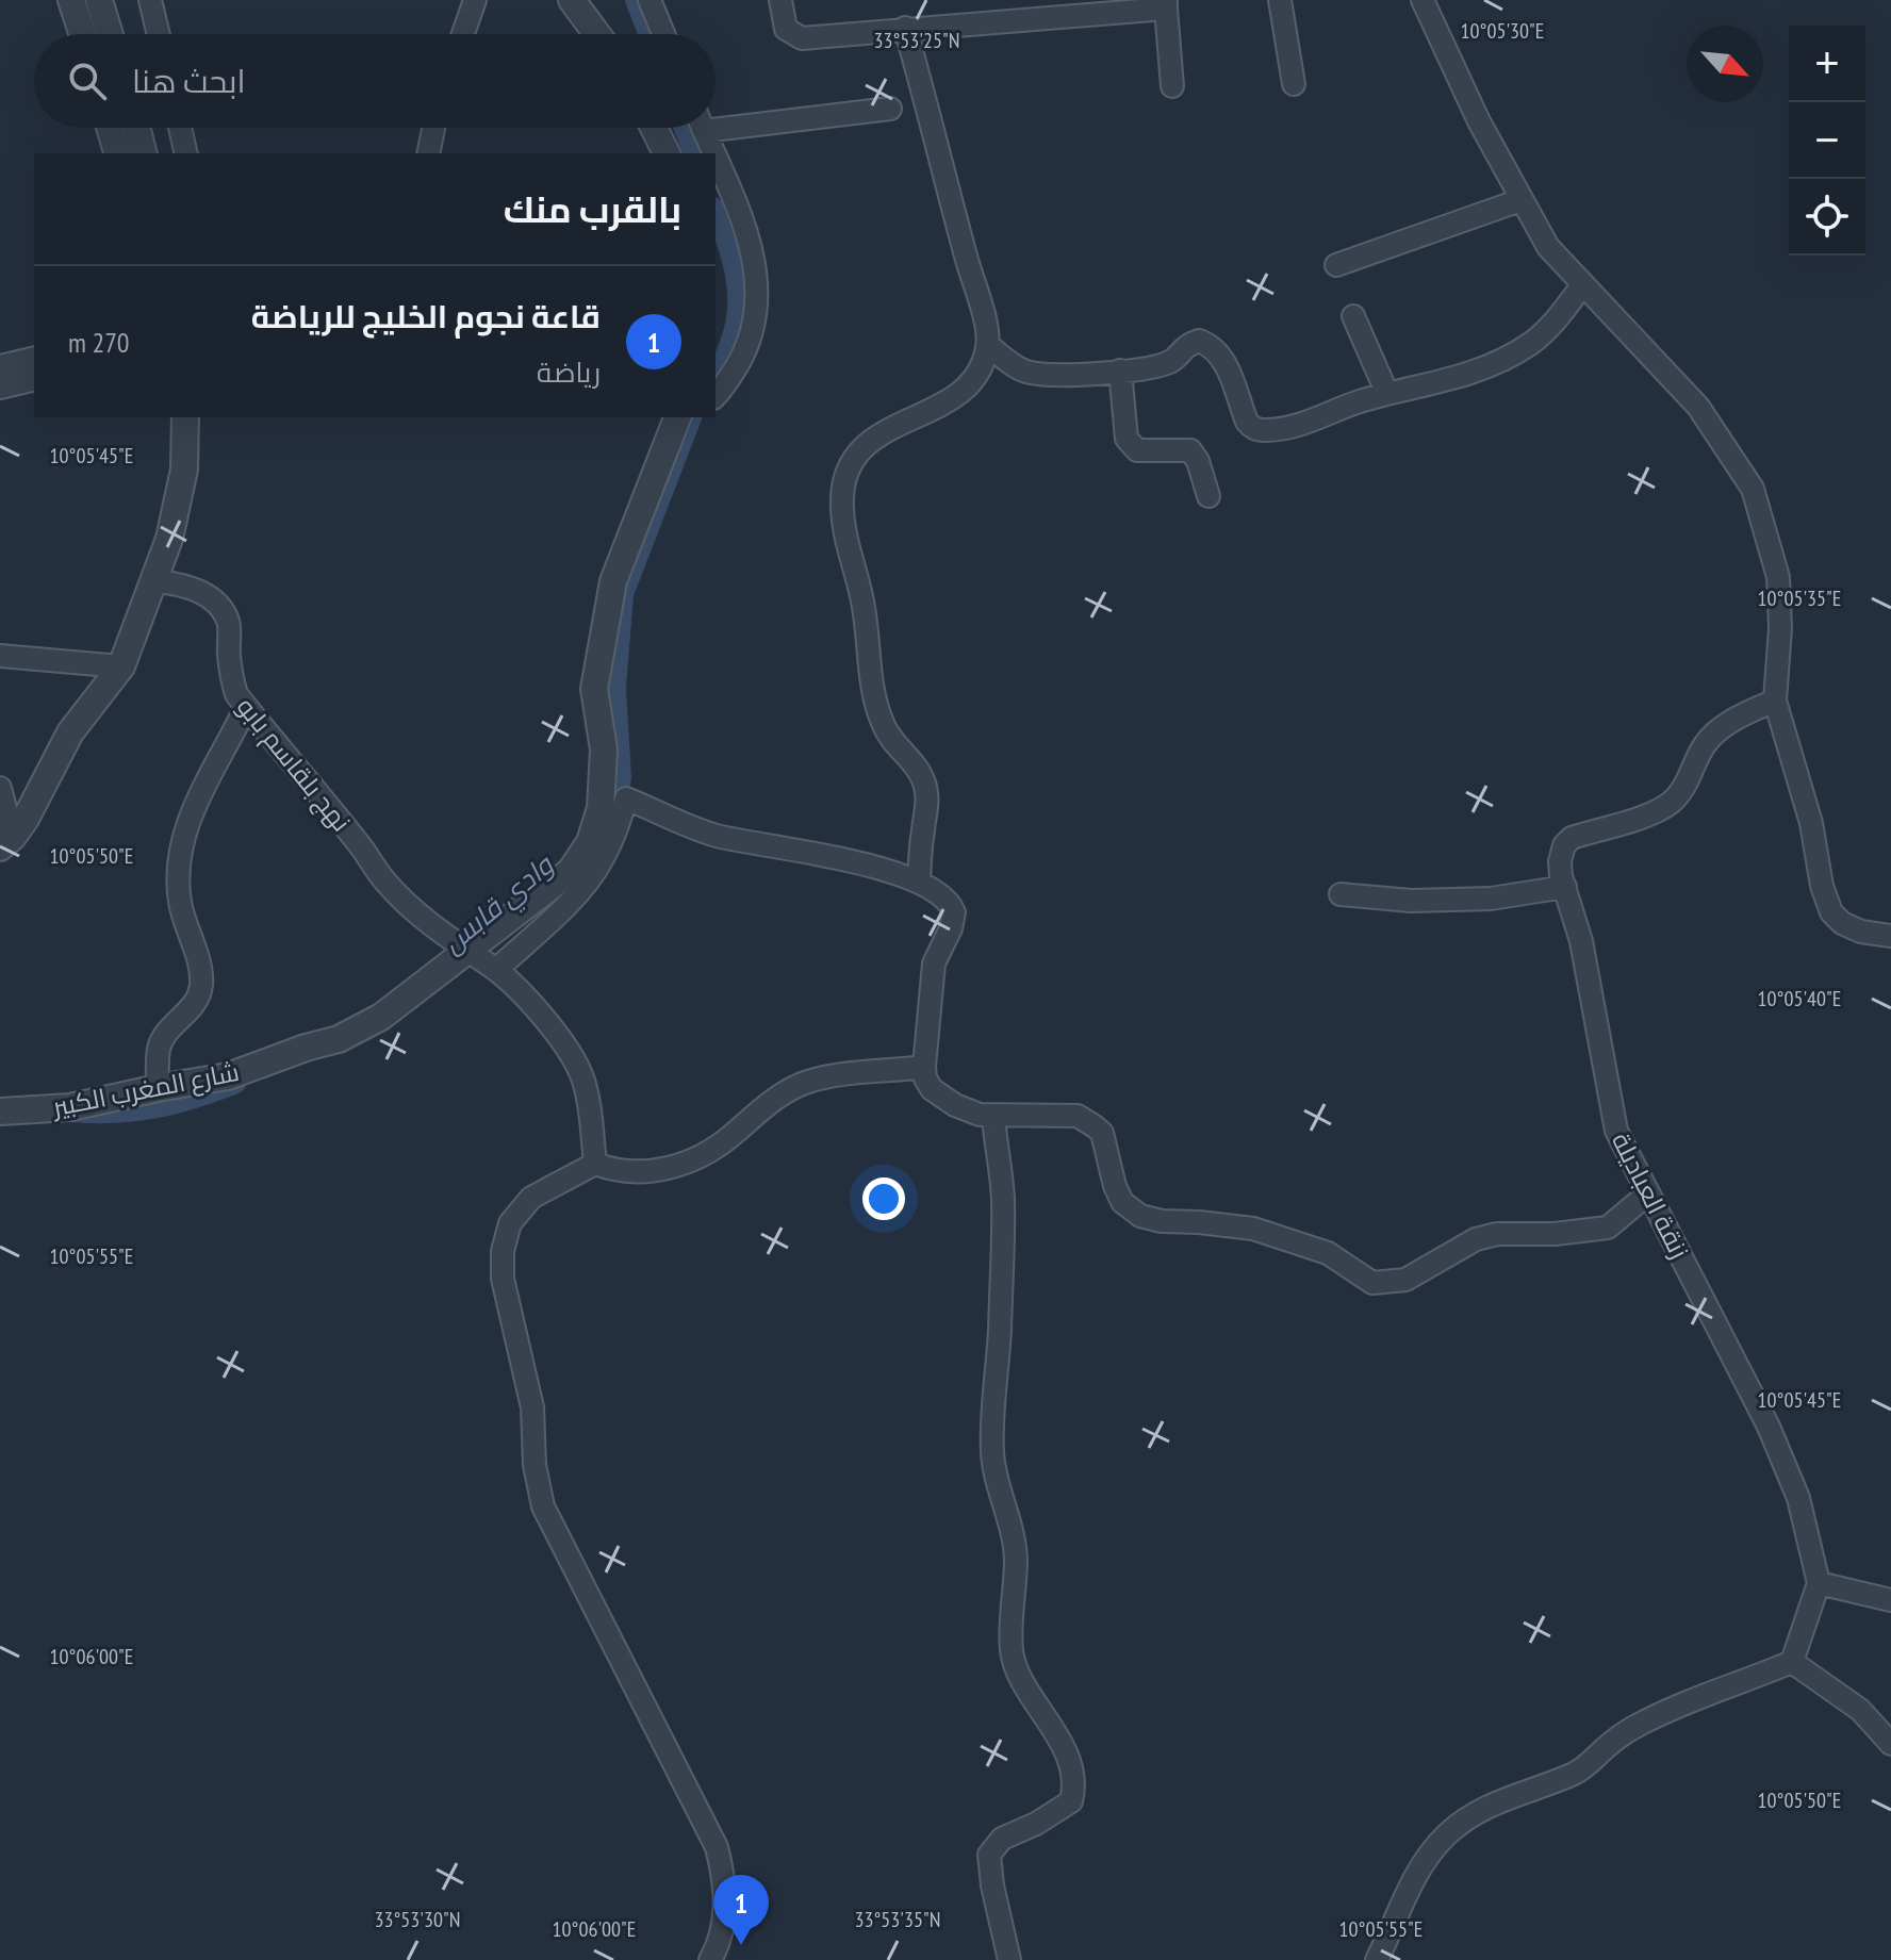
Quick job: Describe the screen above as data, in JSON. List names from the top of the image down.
{
  "streets": {
    "street": ["نهج بلقاسم بابو", "شارع المغرب الكبير", "زنقة العباديلة"]
  },
  "crossings": [
    ["نهج بلقاسم بابو", "شارع المغرب الكبير"]
  ],
  "water": ["وادي قابس"],
  "north": "bottom right",
  "page": {
    "map_buttons": ["+", "−"],
    "search": "ابحث هنا",
    "heading": "بالقرب منك",
    "list": [
      {
        "mark": "1",
        "name": "قاعة نجوم الخليج للرياضة",
        "note": "رياضة",
        "value": "270 m"
      }
    ],
    "pins": "1"
  },
  "coordinates": [
    "10°05'30\"E",
    "33°53'25\"N",
    "10°05'45\"E",
    "10°05'35\"E",
    "10°05'50\"E",
    "10°05'40\"E",
    "10°05'55\"E",
    "10°06'00\"E",
    "33°53'30\"N",
    "33°53'35\"N"
  ]
}
